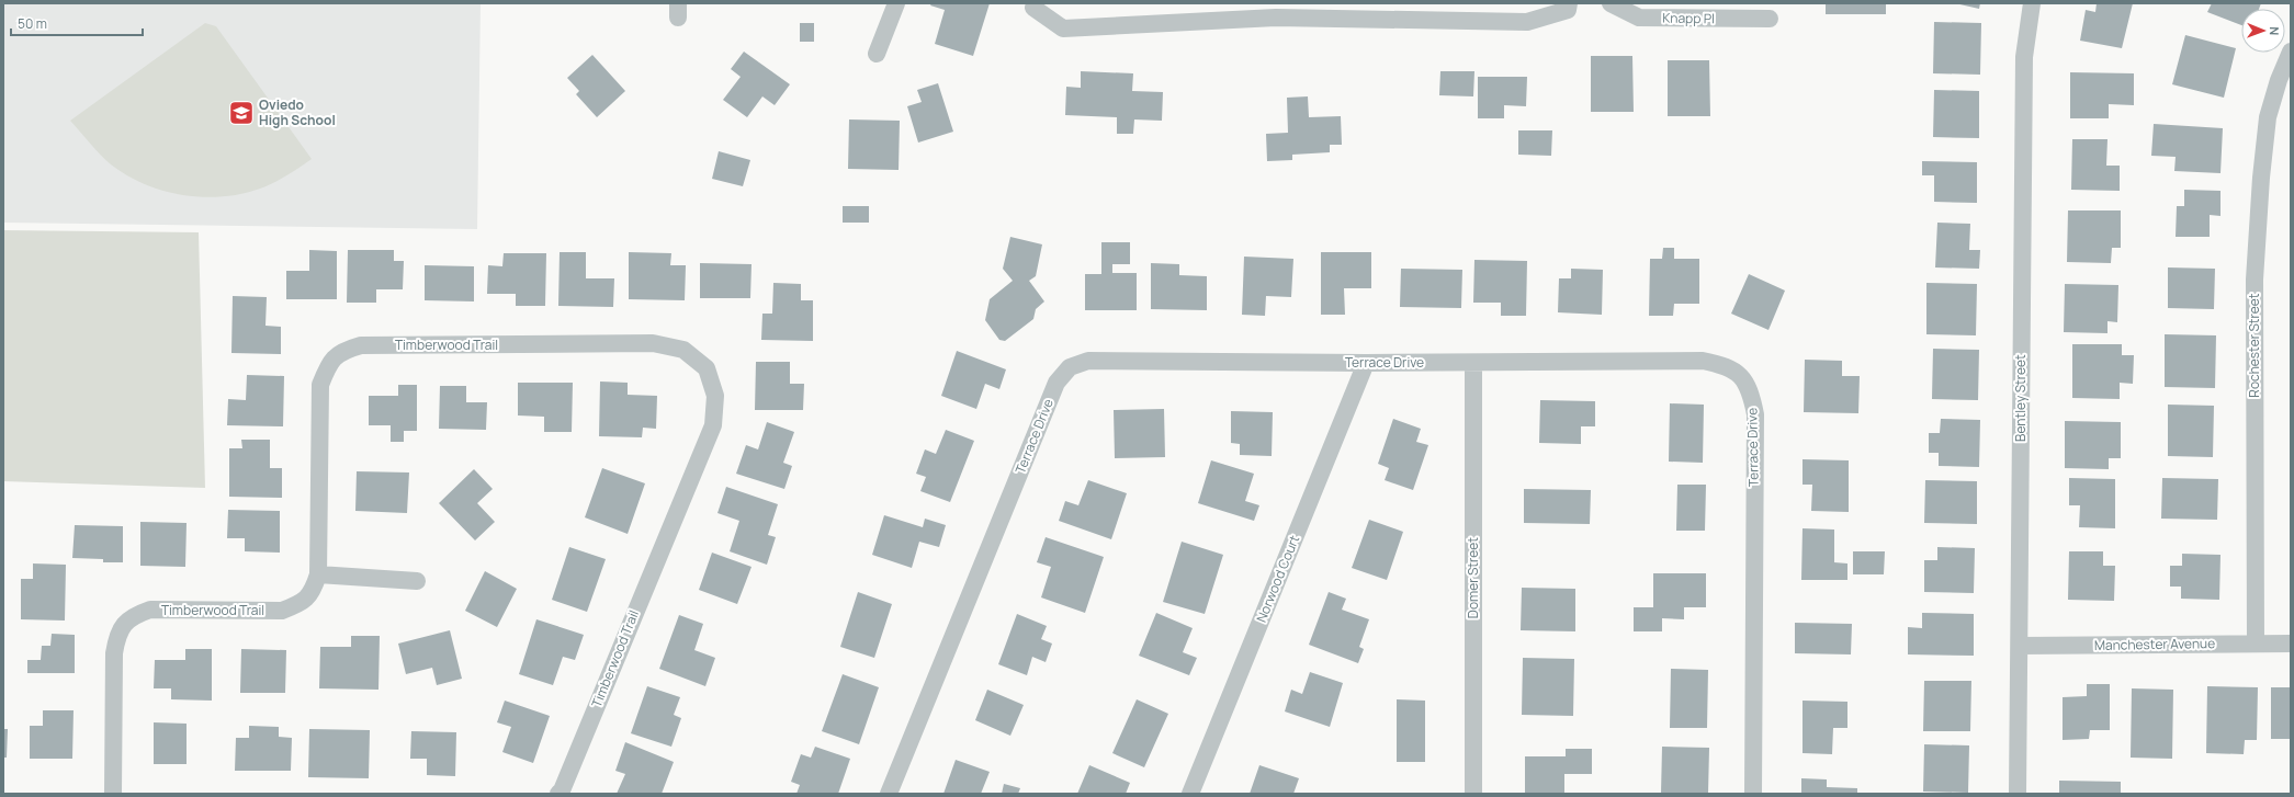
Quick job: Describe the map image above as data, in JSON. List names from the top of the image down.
{
  "streets": {
    "street": [
      "Knapp Pl",
      "Timberwood Trail",
      "Rochester Street",
      "Terrace Drive",
      "Bentley Street",
      "Domer Street",
      "Norwood Court",
      "Manchester Avenue"
    ]
  },
  "crossings": [
    ["Rochester Street", "Manchester Avenue"],
    ["Terrace Drive", "Domer Street"],
    ["Terrace Drive", "Norwood Court"],
    ["Bentley Street", "Manchester Avenue"]
  ],
  "places": {
    "school or university": ["Oviedo High School"]
  },
  "scale_bar": "50 m",
  "north": "right"
}
